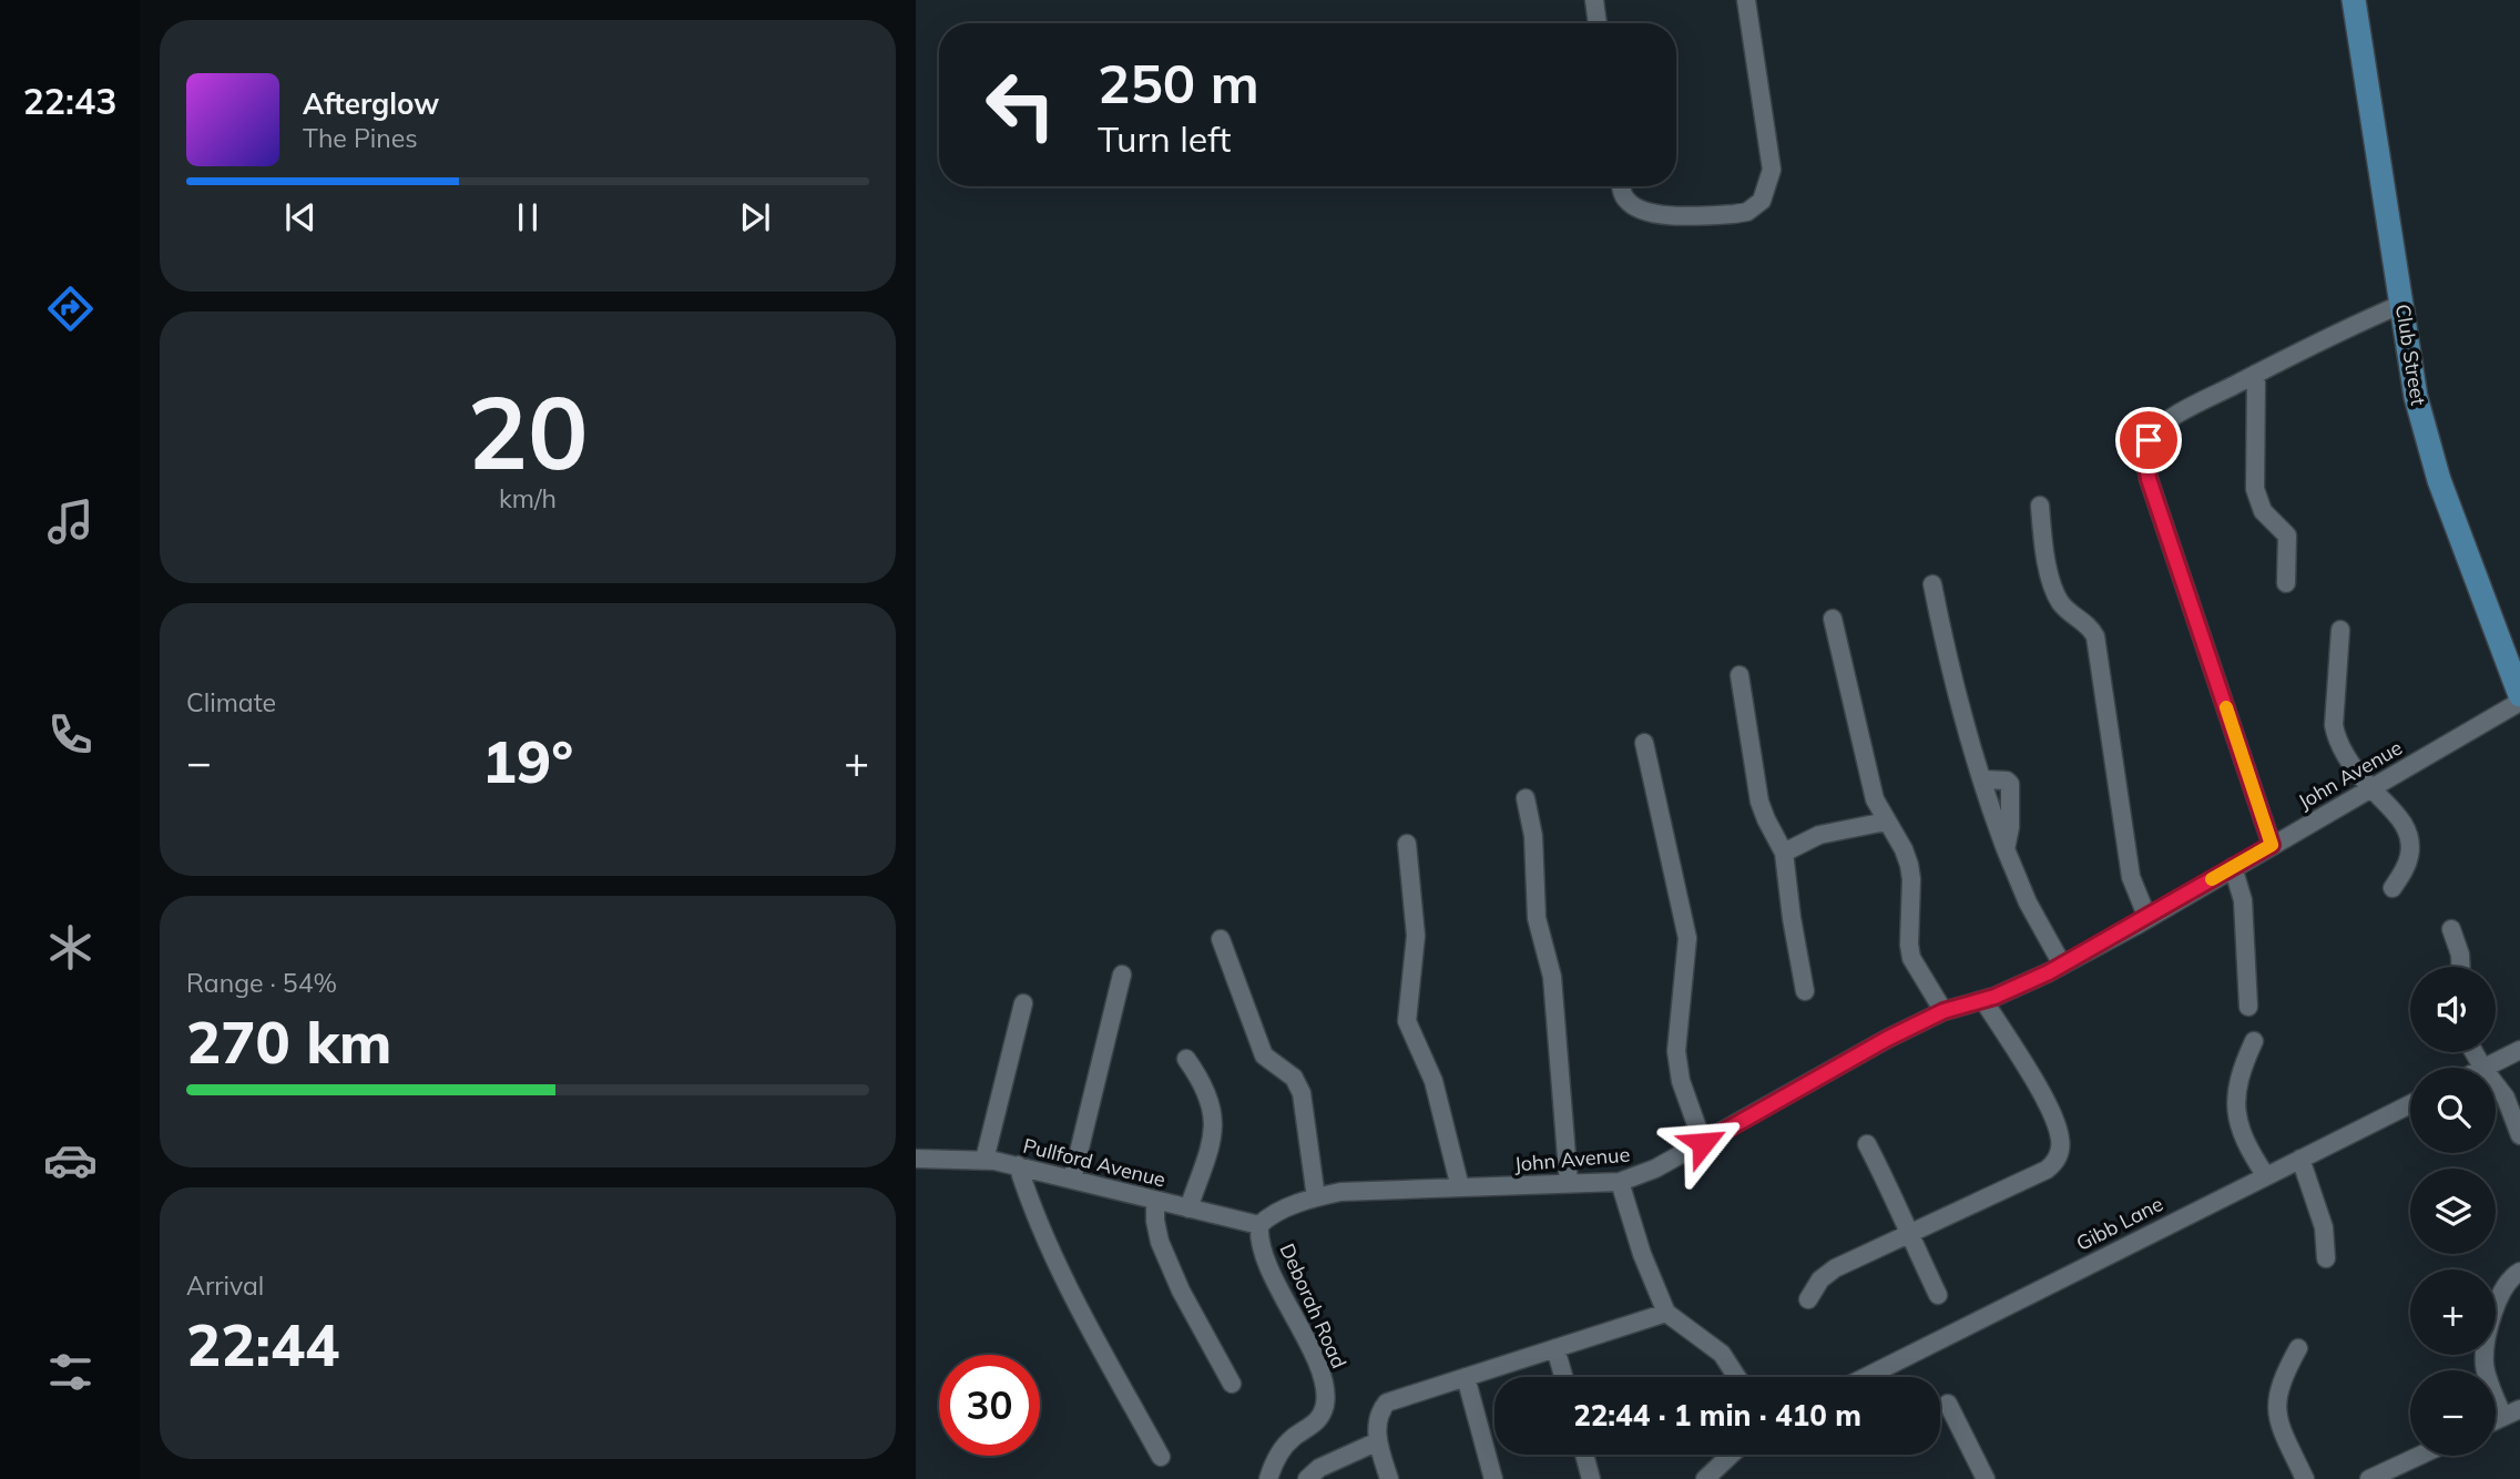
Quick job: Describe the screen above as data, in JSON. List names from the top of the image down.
{
  "streets": {
    "main road": ["Club Street"],
    "street": [
      "John Avenue",
      "Pullford Avenue",
      "Gibb Lane",
      "Deborah Road"
    ]
  },
  "crossings": [
    ["John Avenue", "Pullford Avenue"],
    ["John Avenue", "Deborah Road"],
    ["Pullford Avenue", "Deborah Road"]
  ],
  "page": {
    "tabs": "22:43",
    "turn": ["250 m", "Turn left"],
    "song": ["Afterglow", "The Pines"],
    "tile": [
      ["20", "km/h"],
      "Climate",
      ["Range · 54%", "270 km"],
      ["Arrival", "22:44"]
    ],
    "heat": ["−", "19°", "+"],
    "map_buttons": ["+", "−"],
    "limit": "30",
    "trip": "22:44 · 1 min · 410 m"
  }
}
